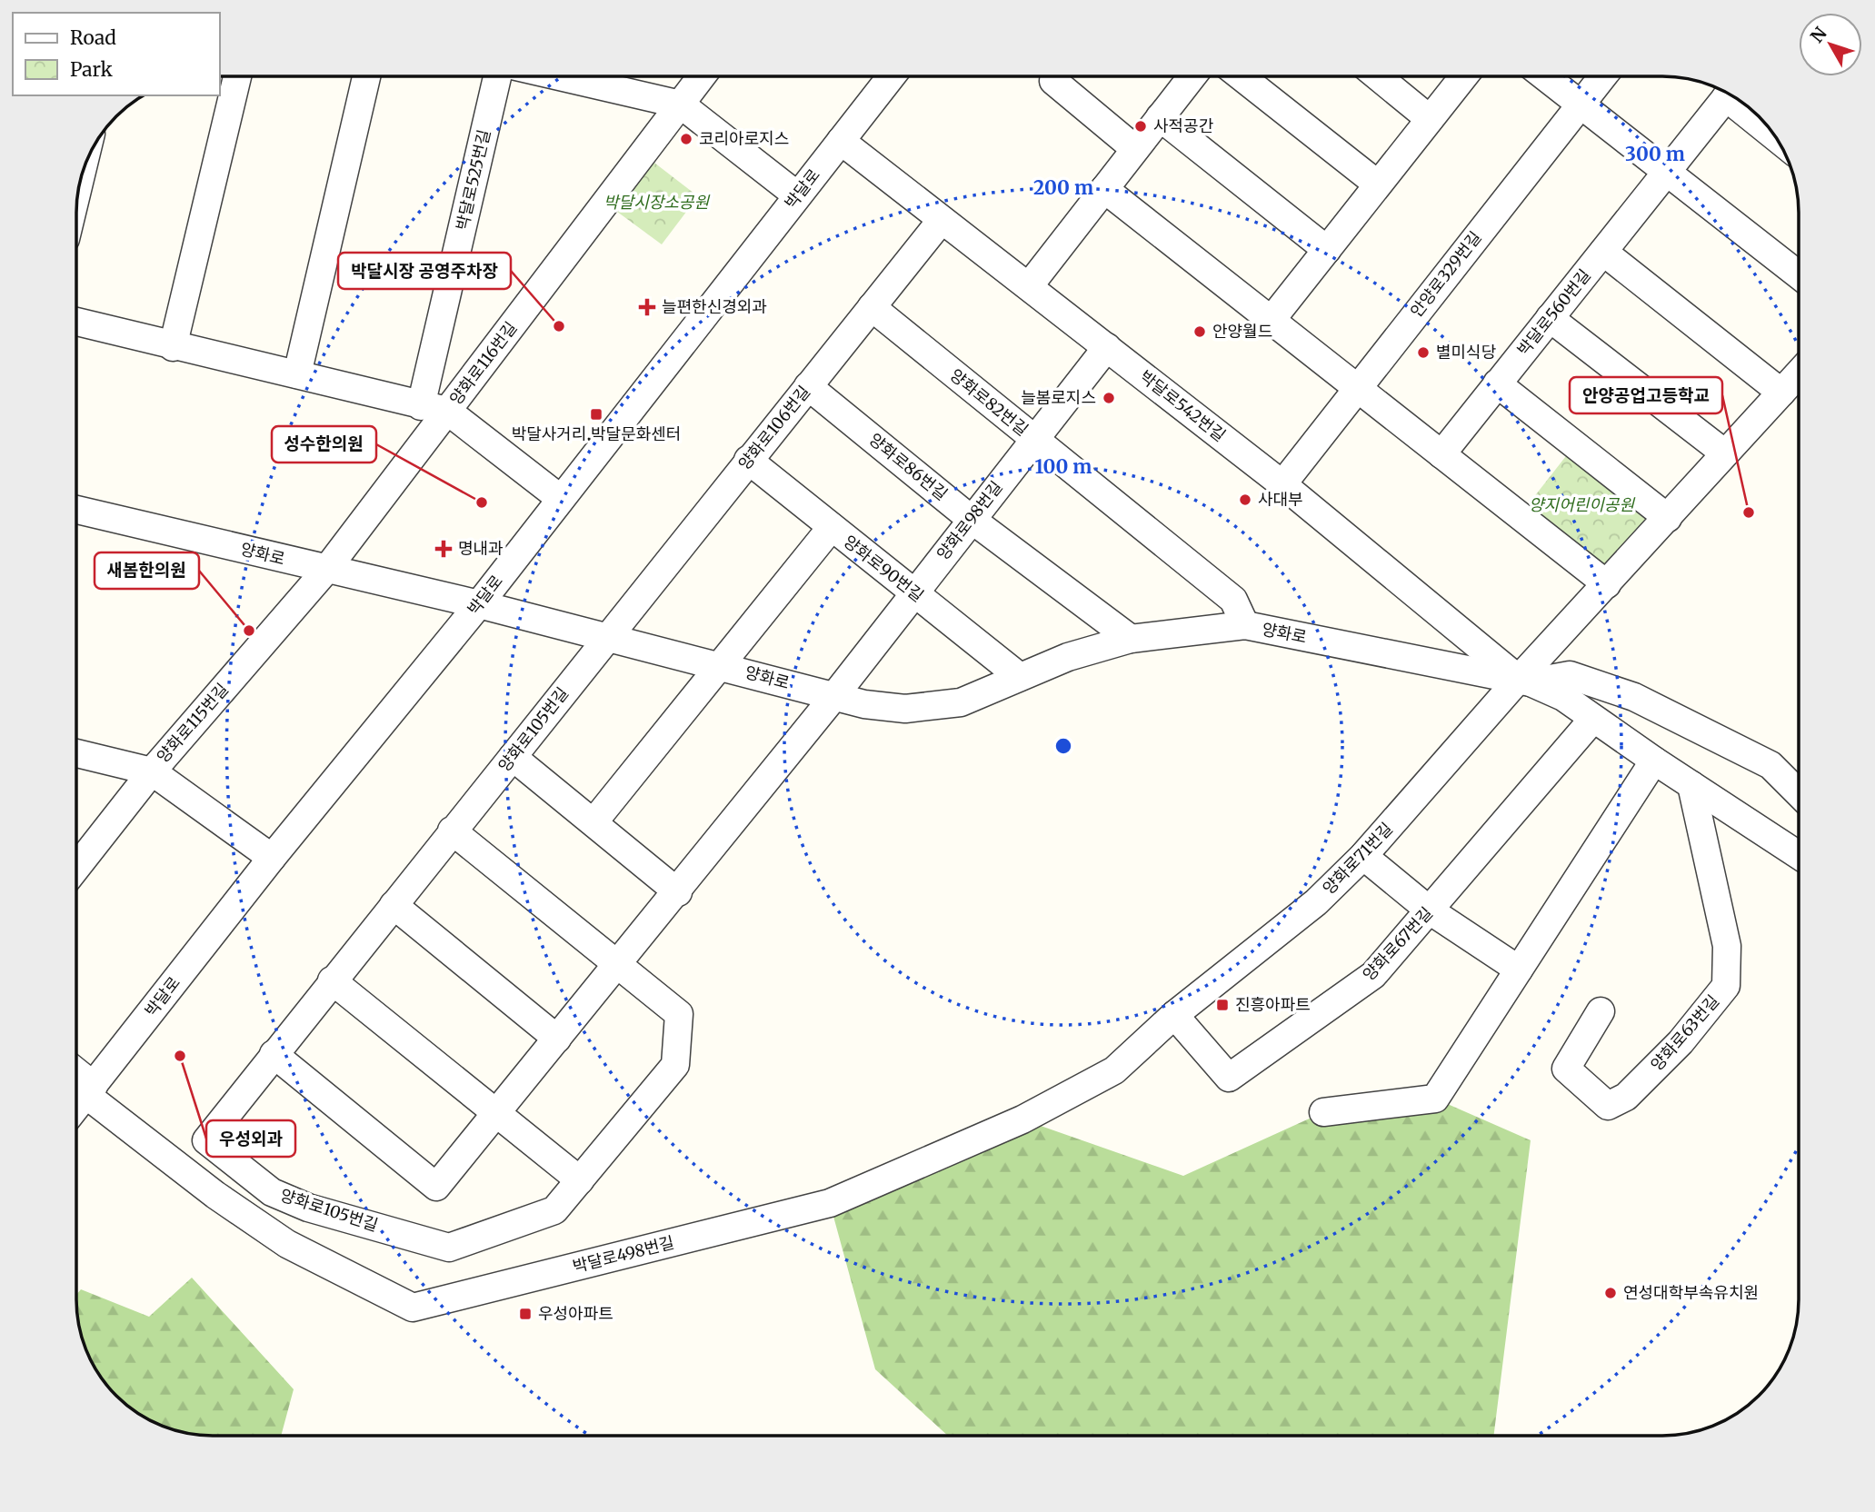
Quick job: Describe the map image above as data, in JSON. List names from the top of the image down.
{
  "streets": {
    "street": [
      "박달로525번길",
      "박달로",
      "안양로329번길",
      "박달로560번길",
      "양화로116번길",
      "양화로82번길",
      "박달로542번길",
      "양화로106번길",
      "양화로86번길",
      "양화로98번길",
      "양화로",
      "양화로90번길",
      "양화로115번길",
      "양화로105번길",
      "양화로71번길",
      "양화로67번길",
      "양화로63번길",
      "박달로498번길"
    ]
  },
  "crossings": [
    ["박달로", "박달로542번길"],
    ["박달로", "양화로"],
    ["박달로", "박달로498번길"],
    ["안양로329번길", "박달로542번길"],
    ["양화로116번길", "양화로"],
    ["양화로116번길", "양화로115번길"],
    ["양화로82번길", "양화로106번길"],
    ["양화로82번길", "양화로98번길"],
    ["양화로82번길", "양화로"],
    ["박달로542번길", "양화로106번길"],
    ["박달로542번길", "양화로98번길"],
    ["박달로542번길", "양화로"],
    ["박달로542번길", "양화로71번길"],
    ["양화로106번길", "양화로86번길"],
    ["양화로106번길", "양화로"],
    ["양화로106번길", "양화로90번길"],
    ["양화로106번길", "양화로105번길"],
    ["양화로86번길", "양화로98번길"],
    ["양화로86번길", "양화로"],
    ["양화로98번길", "양화로"],
    ["양화로98번길", "양화로90번길"],
    ["양화로98번길", "양화로105번길"],
    ["양화로", "양화로90번길"],
    ["양화로", "양화로115번길"],
    ["양화로", "양화로105번길"],
    ["양화로", "양화로71번길"],
    ["양화로", "양화로67번길"],
    ["양화로", "양화로63번길"],
    ["양화로71번길", "양화로67번길"],
    ["양화로71번길", "박달로498번길"],
    ["양화로67번길", "박달로498번길"]
  ],
  "parks": ["박달시장소공원", "양지어린이공원"],
  "places": {
    "other": [
      "사적공간",
      "코리아로지스",
      "박달시장 공영주차장",
      "안양월드",
      "별미식당",
      "늘봄로지스",
      "사대부",
      "성수한의원",
      "안양공업고등학교",
      "새봄한의원",
      "우성외과",
      "연성대학부속유치원"
    ],
    "health": ["늘편한신경외과", "명내과"],
    "transit": ["박달사거리.박달문화센터", "진흥아파트", "우성아파트"]
  },
  "legend": ["Road", "Park"],
  "north": "top left",
  "rings": ["300 m", "200 m", "100 m"]
}
